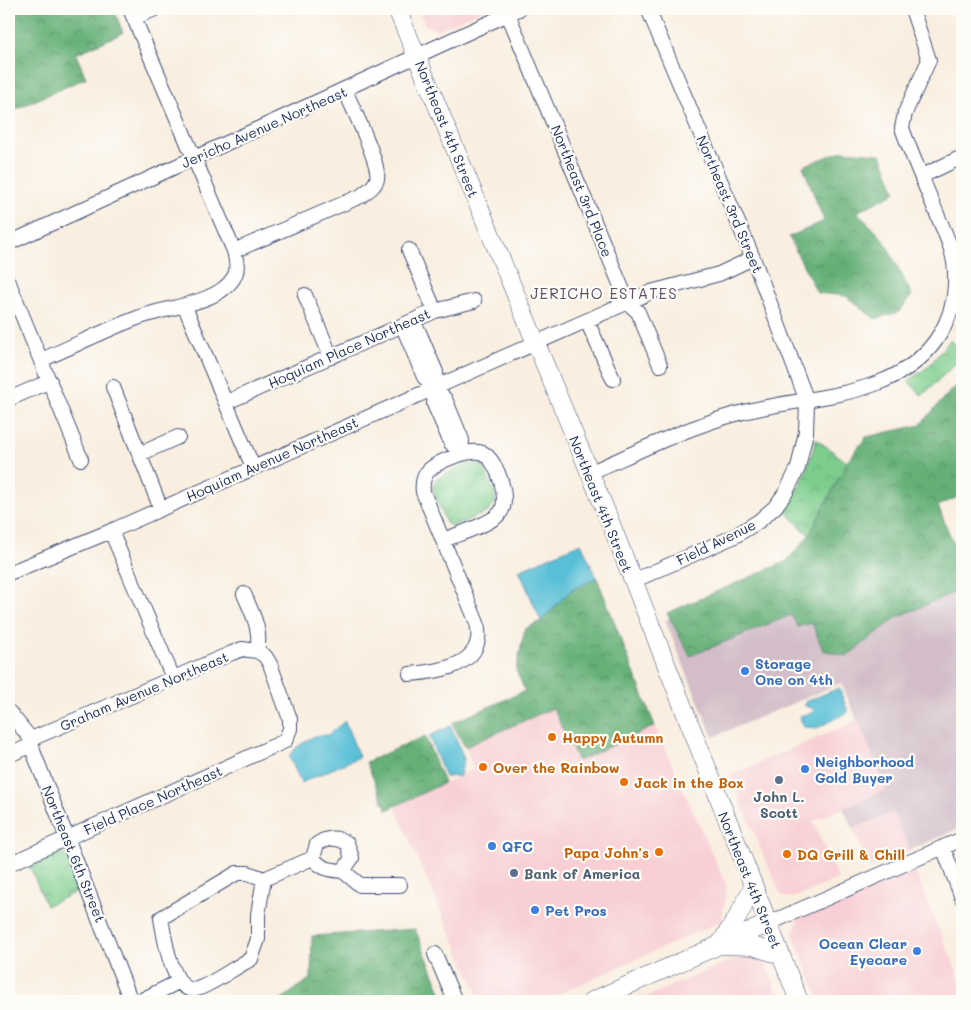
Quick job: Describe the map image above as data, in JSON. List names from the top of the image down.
{
  "streets": {
    "main road": ["Northeast 4th Street"],
    "street": [
      "Jericho Avenue Northeast",
      "Northeast 3rd Place",
      "Northeast 3rd Street",
      "Hoquiam Place Northeast",
      "Hoquiam Avenue Northeast",
      "Field Avenue",
      "Graham Avenue Northeast",
      "Field Place Northeast",
      "Northeast 6th Street"
    ]
  },
  "crossings": [
    ["Jericho Avenue Northeast", "Northeast 4th Street"],
    ["Jericho Avenue Northeast", "Northeast 3rd Place"],
    ["Northeast 4th Street", "Hoquiam Avenue Northeast"],
    ["Northeast 4th Street", "Field Avenue"],
    ["Northeast 3rd Place", "Hoquiam Avenue Northeast"],
    ["Northeast 3rd Street", "Hoquiam Avenue Northeast"],
    ["Northeast 3rd Street", "Field Avenue"],
    ["Graham Avenue Northeast", "Field Place Northeast"],
    ["Graham Avenue Northeast", "Northeast 6th Street"],
    ["Field Place Northeast", "Northeast 6th Street"]
  ],
  "districts": ["JERICHO ESTATES"],
  "places": [
    "Storage One on 4th",
    "Happy Autumn",
    "Over the Rainbow",
    "Neighborhood Gold Buyer",
    "John L. Scott",
    "Jack in the Box",
    "QFC",
    "Papa John's",
    "DQ Grill & Chill",
    "Bank of America",
    "Pet Pros",
    "Ocean Clear Eyecare"
  ]
}
